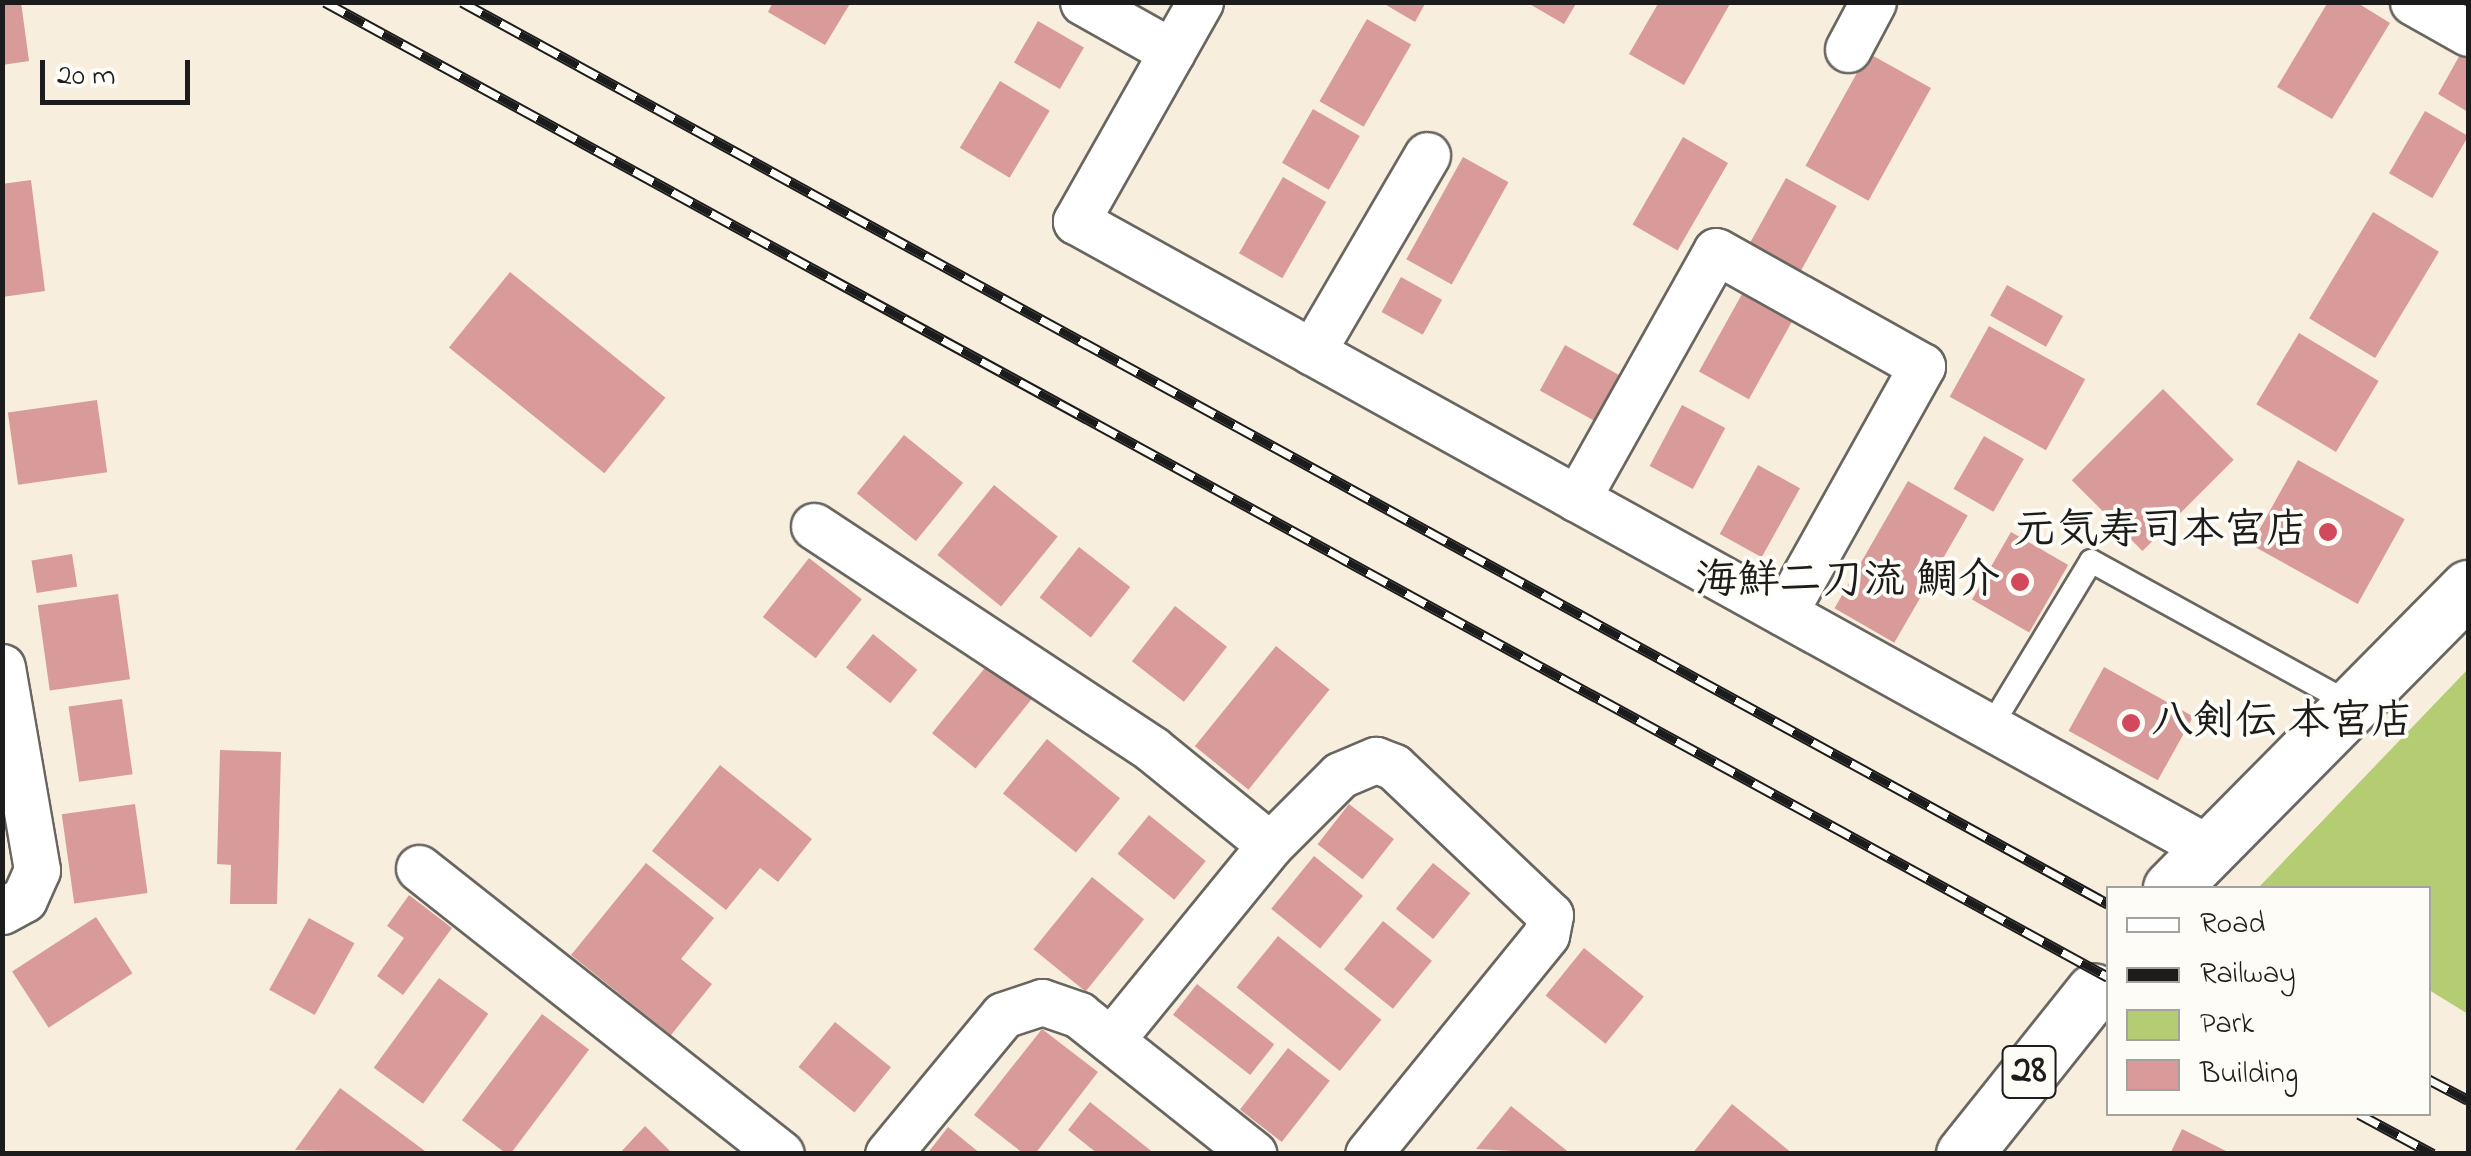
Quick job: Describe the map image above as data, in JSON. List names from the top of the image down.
{
  "streets": {
    "main road": ["28"]
  },
  "places": ["元気寿司本宮店", "海鮮二刀流 鯛介", "八剣伝 本宮店"],
  "legend": [
    "Road",
    "Railway",
    "Park",
    "Building"
  ],
  "scale_bar": "20 m"
}
